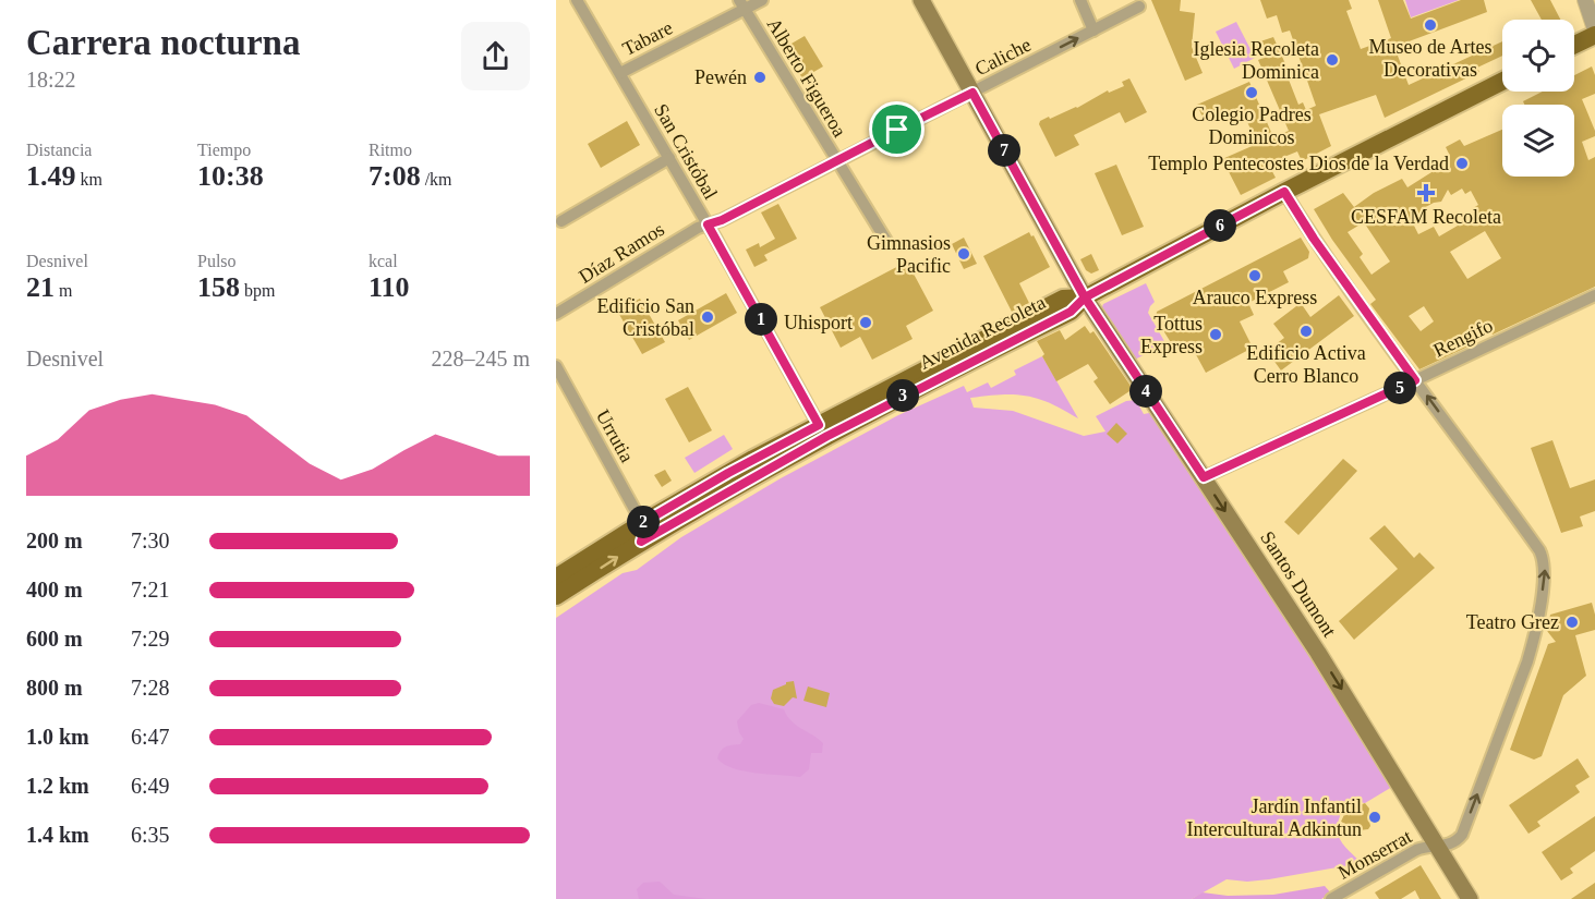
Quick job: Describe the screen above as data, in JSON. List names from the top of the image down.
{
  "streets": {
    "main road": ["Avenida Recoleta", "Santos Dumont"],
    "street": [
      "Tabare",
      "Caliche",
      "Alberto Figueroa",
      "San Cristóbal",
      "Díaz Ramos",
      "Rengifo",
      "Urrutia",
      "Monserrat"
    ]
  },
  "crossings": [
    ["Tabare", "Alberto Figueroa"],
    ["Tabare", "San Cristóbal"],
    ["Caliche", "Alberto Figueroa"],
    ["Caliche", "San Cristóbal"],
    ["Caliche", "Díaz Ramos"],
    ["Caliche", "Santos Dumont"],
    ["San Cristóbal", "Díaz Ramos"],
    ["San Cristóbal", "Avenida Recoleta"],
    ["Avenida Recoleta", "Urrutia"],
    ["Avenida Recoleta", "Santos Dumont"],
    ["Avenida Recoleta", "Monserrat"],
    ["Rengifo", "Santos Dumont"],
    ["Rengifo", "Monserrat"],
    ["Santos Dumont", "Monserrat"]
  ],
  "one_way": ["Santos Dumont", "Monserrat"],
  "places": {
    "other": [
      "Museo de Artes Decorativas",
      "Iglesia Recoleta Dominica",
      "Pewén",
      "Colegio Padres Dominicos",
      "Templo Pentecostes Dios de la Verdad",
      "Gimnasios Pacific",
      "Arauco Express",
      "Edificio San Cristóbal",
      "Uhisport",
      "Edificio Activa Cerro Blanco",
      "Tottus Express",
      "Teatro Grez",
      "Jardín Infantil Intercultural Adkintun"
    ],
    "health": ["CESFAM Recoleta"]
  },
  "page": {
    "heading": ["Carrera nocturna", "18:22"],
    "stats": [
      ["Distancia", "1.49 km"],
      ["Tiempo", "10:38"],
      ["Ritmo", "7:08 /km"],
      ["Desnivel", "21 m"],
      ["Pulso", "158 bpm"],
      ["kcal", "110"]
    ],
    "pins": [
      "7",
      "6",
      "1",
      "5",
      "4",
      "3",
      "2"
    ],
    "chart": ["Desnivel", "228–245 m"],
    "list": [
      {
        "name": "200 m",
        "note": "7:30"
      },
      {
        "name": "400 m",
        "note": "7:21"
      },
      {
        "name": "600 m",
        "note": "7:29"
      },
      {
        "name": "800 m",
        "note": "7:28"
      },
      {
        "name": "1.0 km",
        "note": "6:47"
      },
      {
        "name": "1.2 km",
        "note": "6:49"
      },
      {
        "name": "1.4 km",
        "note": "6:35"
      }
    ]
  }
}
